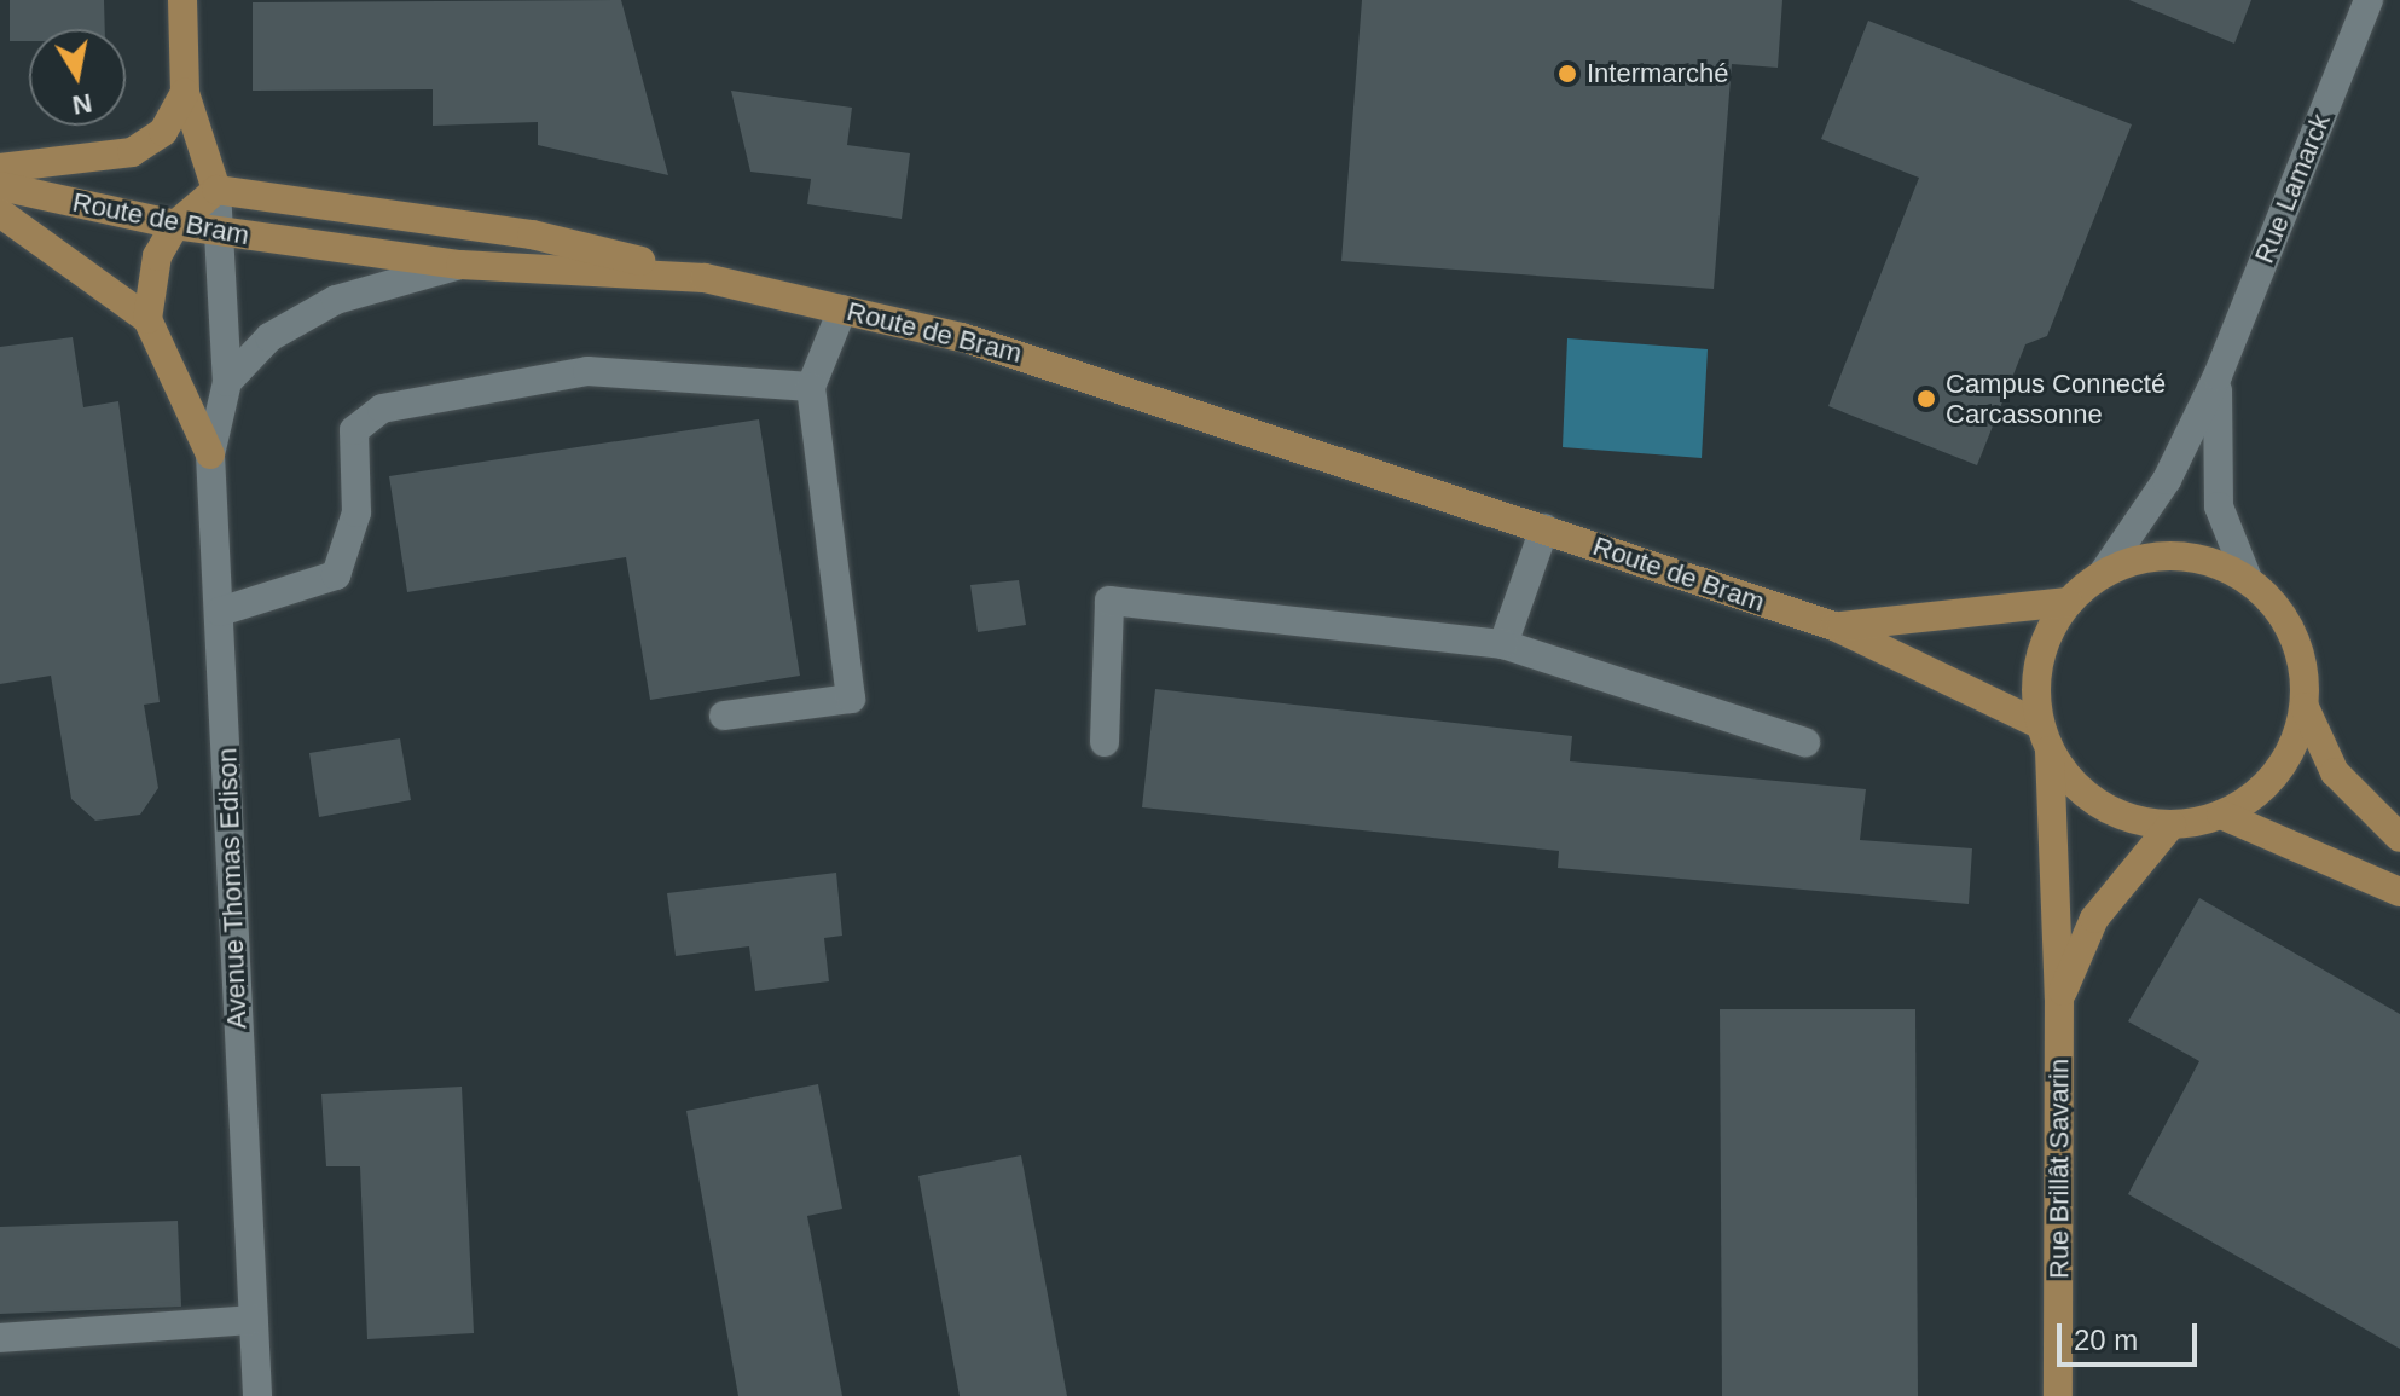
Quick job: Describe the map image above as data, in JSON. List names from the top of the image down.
{
  "streets": {
    "main road": ["Route de Bram", "Rue Brillât Savarin"],
    "street": ["Rue Lamarck", "Avenue Thomas Edison"]
  },
  "crossings": [
    ["Rue Lamarck", "Route de Bram"],
    ["Rue Lamarck", "Rue Brillât Savarin"],
    ["Route de Bram", "Avenue Thomas Edison"],
    ["Route de Bram", "Rue Brillât Savarin"]
  ],
  "places": ["Intermarché", "Campus Connecté Carcassonne"],
  "scale_bar": "20 m",
  "north": "bottom"
}
